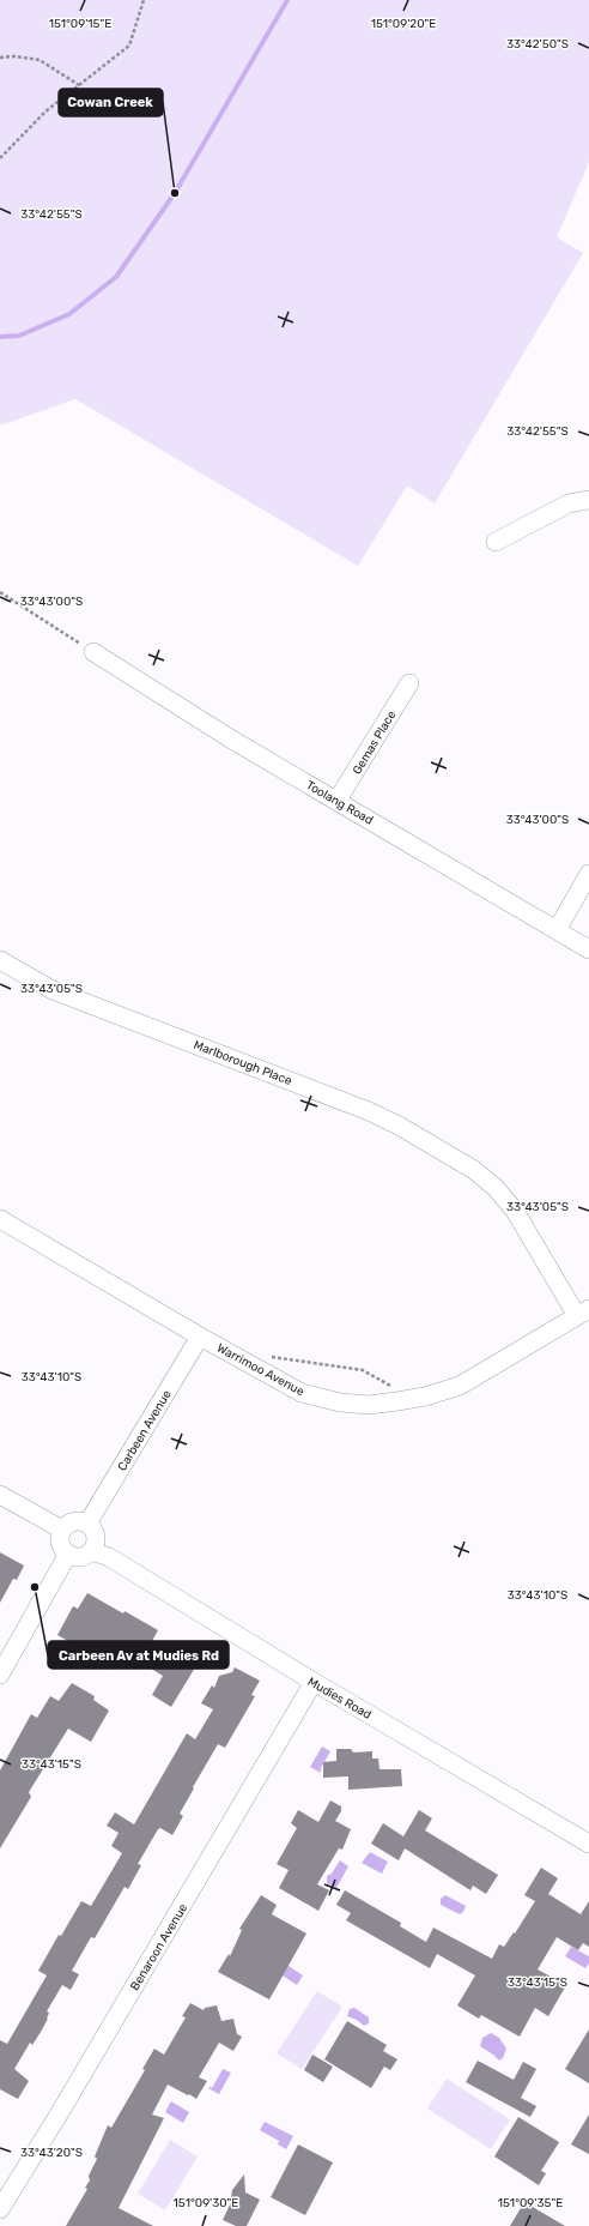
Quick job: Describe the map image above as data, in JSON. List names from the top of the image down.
{
  "streets": {
    "street": [
      "Gemas Place",
      "Toolang Road",
      "Marlborough Place",
      "Warrimoo Avenue",
      "Carbeen Avenue",
      "Mudies Road",
      "Benaroon Avenue"
    ]
  },
  "crossings": [
    ["Gemas Place", "Toolang Road"],
    ["Marlborough Place", "Warrimoo Avenue"],
    ["Warrimoo Avenue", "Carbeen Avenue"],
    ["Carbeen Avenue", "Mudies Road"],
    ["Mudies Road", "Benaroon Avenue"]
  ],
  "places": ["Cowan Creek", "Carbeen Av at Mudies Rd"],
  "coordinates": [
    "151°09'15\"E",
    "151°09'20\"E",
    "33°42'50\"S",
    "33°42'55\"S",
    "33°43'00\"S",
    "33°43'05\"S",
    "33°43'10\"S",
    "33°43'15\"S",
    "33°43'20\"S",
    "151°09'30\"E",
    "151°09'35\"E"
  ]
}
